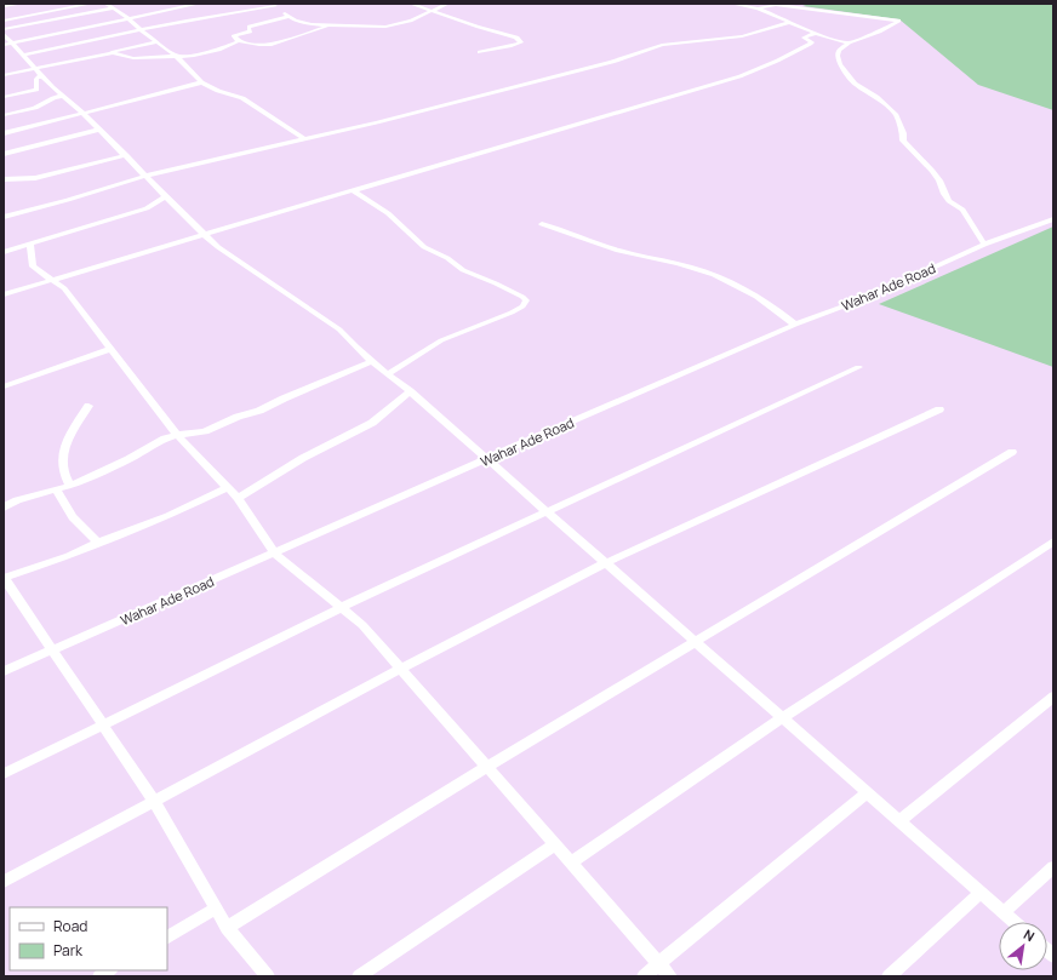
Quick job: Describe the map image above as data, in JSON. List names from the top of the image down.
{
  "streets": {
    "street": ["Wahar Ade Road"]
  },
  "legend": ["Road", "Park"],
  "north": "top right"
}
